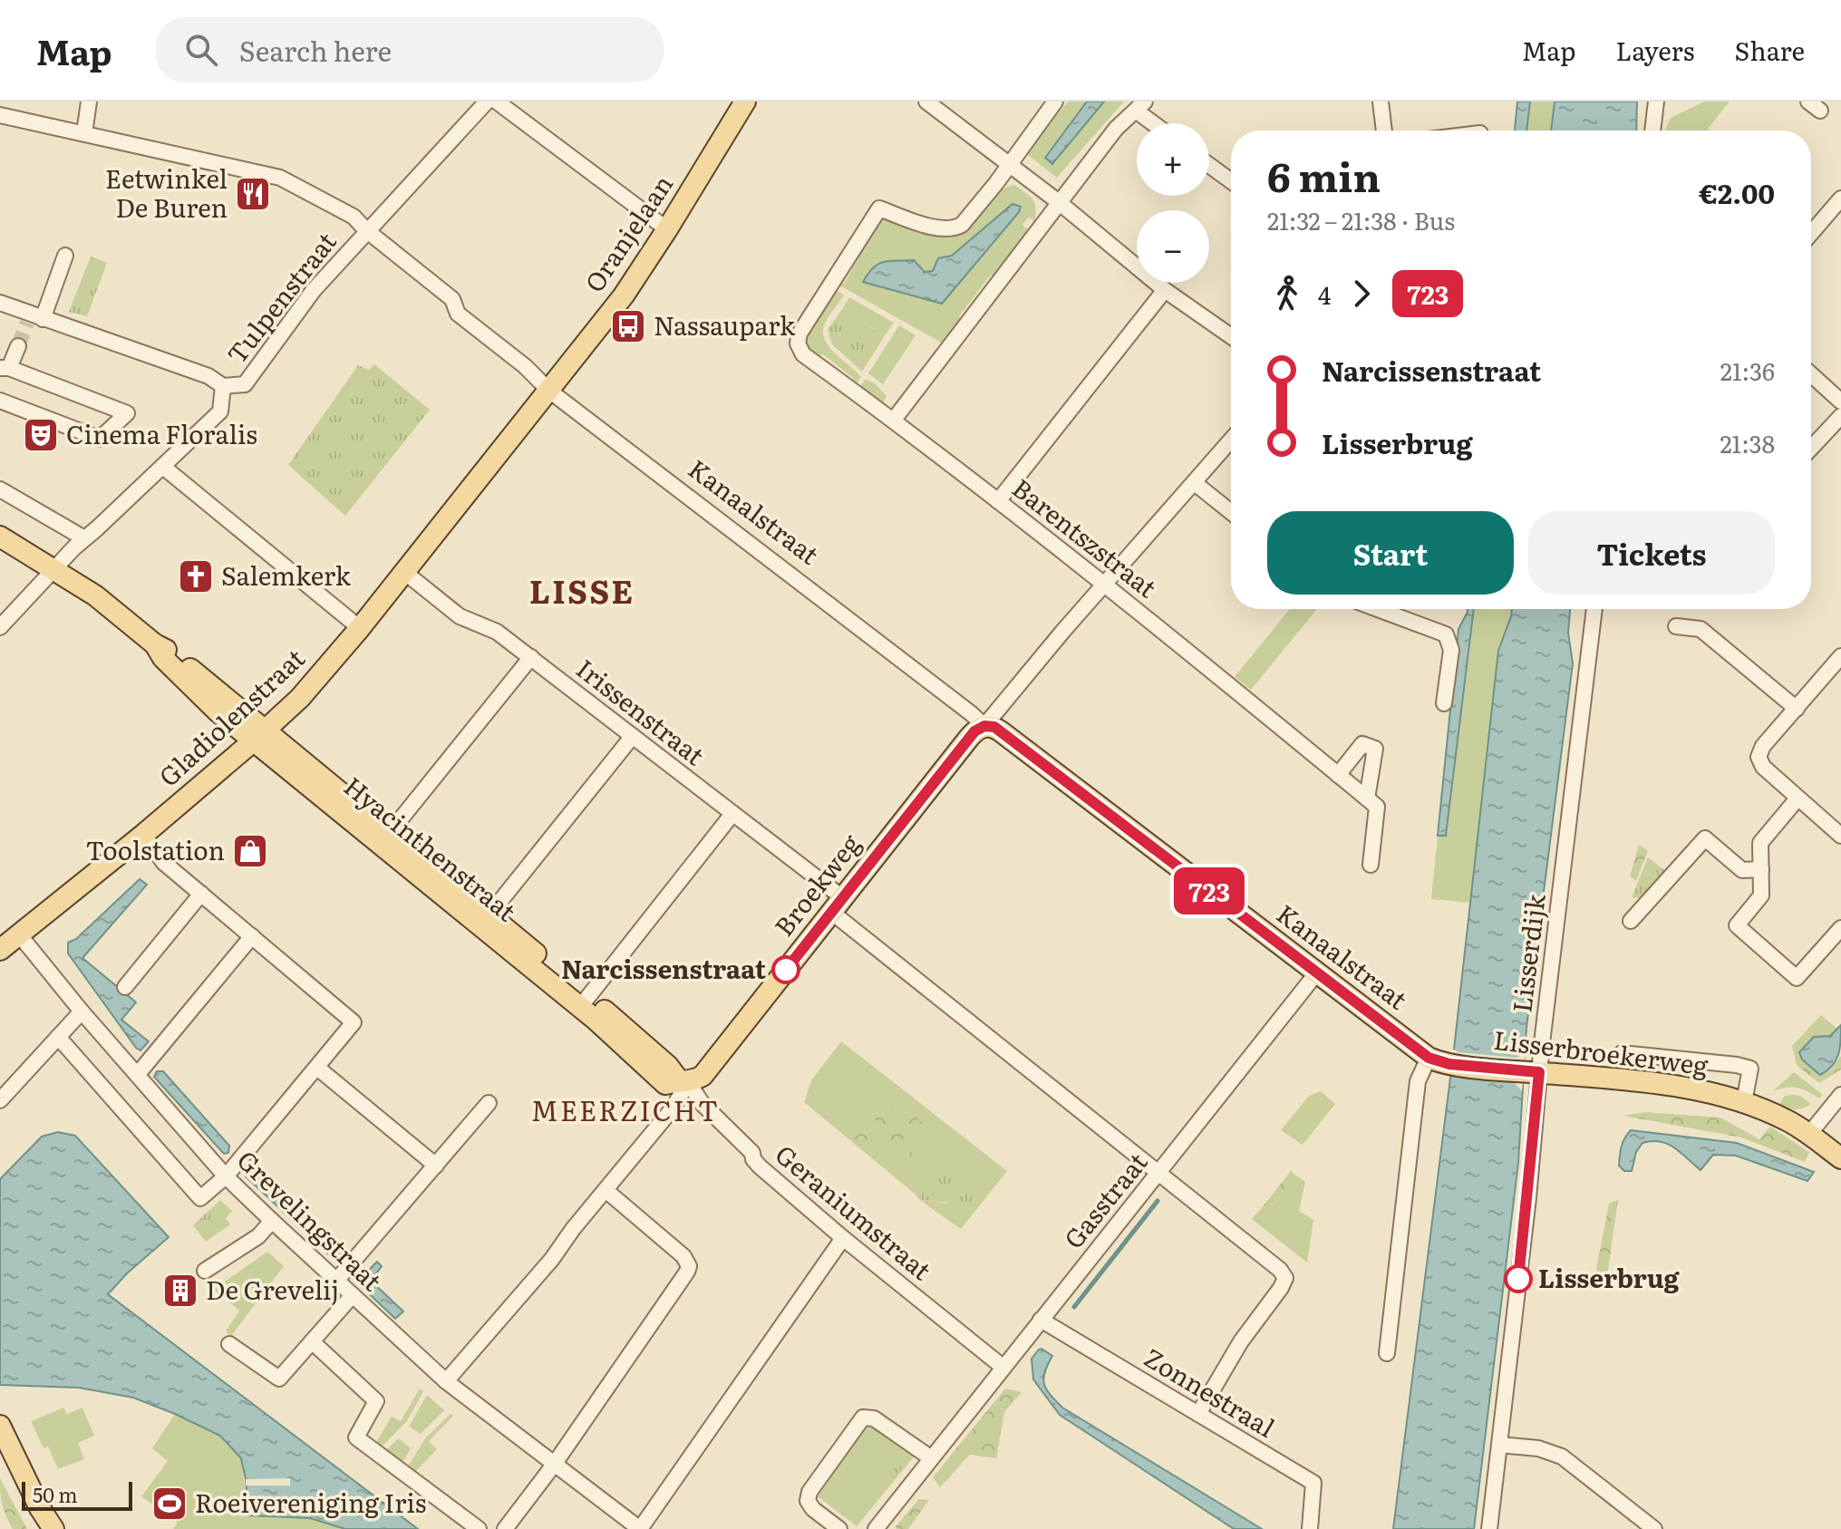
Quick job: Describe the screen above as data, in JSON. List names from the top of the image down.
{
  "streets": {
    "main road": [
      "Oranjelaan",
      "Kanaalstraat",
      "Gladiolenstraat",
      "Hyacinthenstraat",
      "Broekweg",
      "Lisserbroekerweg"
    ],
    "street": [
      "Tulpenstraat",
      "Barentszstraat",
      "Irissenstraat",
      "Lisserdijk",
      "Gasstraat",
      "Geraniumstraat",
      "Grevelingstraat",
      "Zonnestraal"
    ]
  },
  "crossings": [
    ["Oranjelaan", "Kanaalstraat"],
    ["Oranjelaan", "Gladiolenstraat"],
    ["Tulpenstraat", "Kanaalstraat"],
    ["Tulpenstraat", "Hyacinthenstraat"],
    ["Kanaalstraat", "Gladiolenstraat"],
    ["Kanaalstraat", "Broekweg"],
    ["Kanaalstraat", "Lisserbroekerweg"],
    ["Kanaalstraat", "Gasstraat"],
    ["Irissenstraat", "Gladiolenstraat"],
    ["Irissenstraat", "Broekweg"],
    ["Gladiolenstraat", "Hyacinthenstraat"],
    ["Gladiolenstraat", "Grevelingstraat"],
    ["Hyacinthenstraat", "Broekweg"],
    ["Hyacinthenstraat", "Geraniumstraat"],
    ["Broekweg", "Geraniumstraat"],
    ["Broekweg", "Grevelingstraat"],
    ["Lisserdijk", "Lisserbroekerweg"],
    ["Gasstraat", "Geraniumstraat"],
    ["Gasstraat", "Zonnestraal"]
  ],
  "districts": ["LISSE", "MEERZICHT"],
  "places": {
    "restaurant": ["Eetwinkel De Buren"],
    "bus stop": ["Nassaupark"],
    "theatre": ["Cinema Floralis"],
    "church": ["Salemkerk"],
    "shop": ["Toolstation"],
    "other": ["Narcissenstraat", "Lisserbrug"],
    "building": ["De Grevelij"],
    "sports": ["Roeivereniging Iris"]
  },
  "lines": ["bus line 723"],
  "scale_bar": "50 m",
  "page": {
    "header": "Map",
    "search": "Search here",
    "nav": ["Map", "Layers", "Share"],
    "on_map": "723",
    "map_buttons": ["+", "−"],
    "heading": ["6 min", "21:32 – 21:38 · Bus", "€2.00"],
    "legs": ["4", "723"],
    "list": [
      {
        "name": "Narcissenstraat",
        "value": "21:36"
      },
      {
        "name": "Lisserbrug",
        "value": "21:38"
      }
    ],
    "buttons": ["Start", "Tickets"],
    "scale": "50 m"
  }
}
